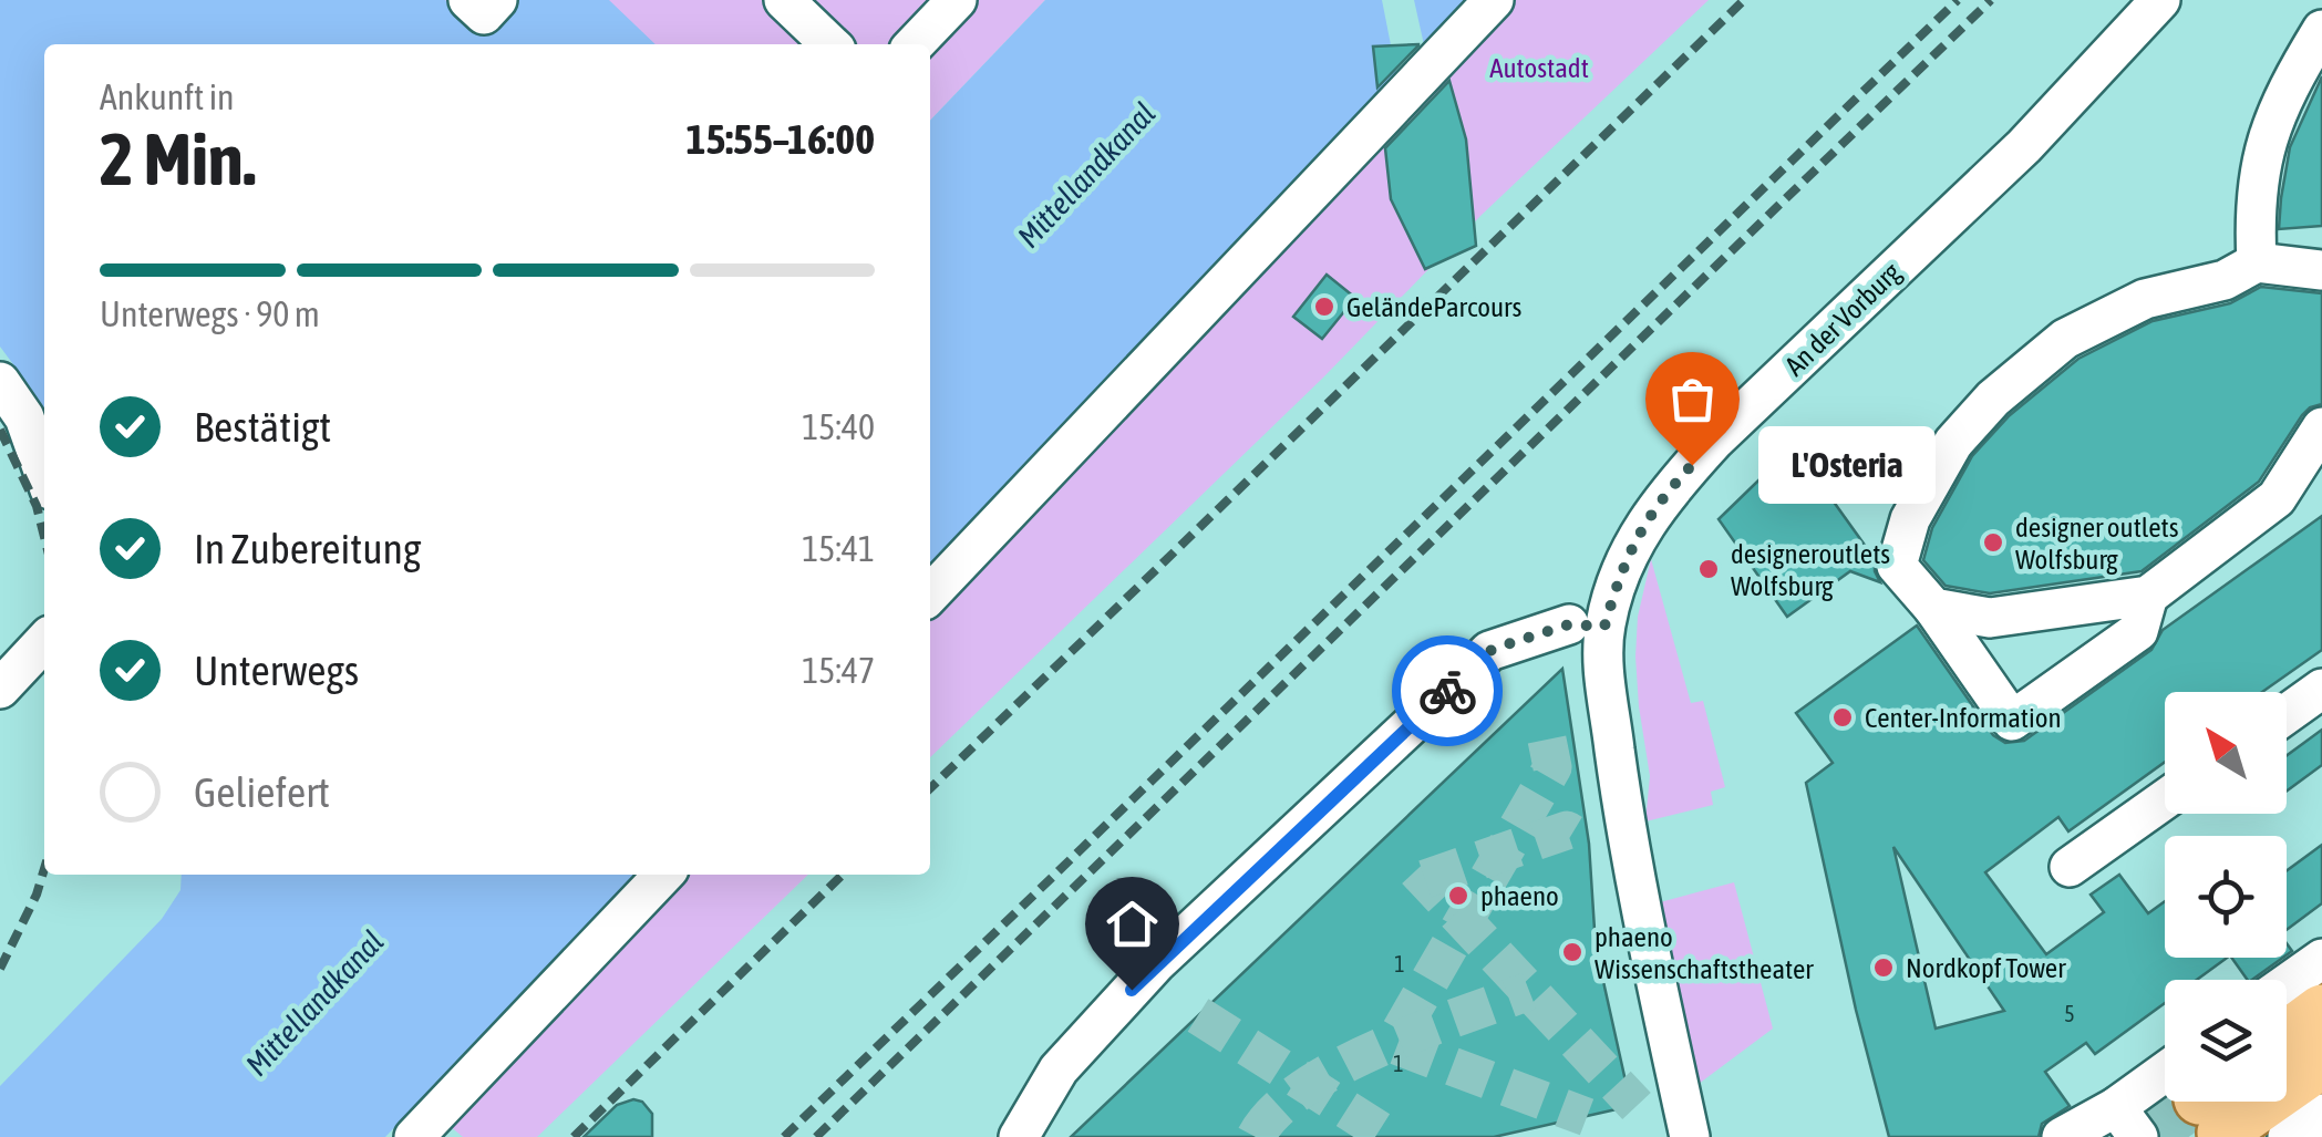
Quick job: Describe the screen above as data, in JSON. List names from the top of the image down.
{
  "streets": {
    "street": ["An der Vorburg"]
  },
  "water": ["Mittellandkanal"],
  "parks": ["Autostadt"],
  "places": [
    "GeländeParcours",
    "L'Osteria",
    "designer outlets Wolfsburg",
    "designeroutlets Wolfsburg",
    "Center-Information",
    "phaeno",
    "phaeno Wissenschaftstheater",
    "Nordkopf Tower"
  ],
  "house_numbers": ["1", "5", "1"],
  "north": "top left",
  "page": {
    "heading": ["2 Min.", "Ankunft in", "15:55–16:00"],
    "bar": "Unterwegs · 90 m",
    "list": [
      ["Bestätigt", "15:40"],
      ["In Zubereitung", "15:41"],
      ["Unterwegs", "15:47"],
      "Geliefert"
    ],
    "bubble": "L'Osteria"
  }
}
